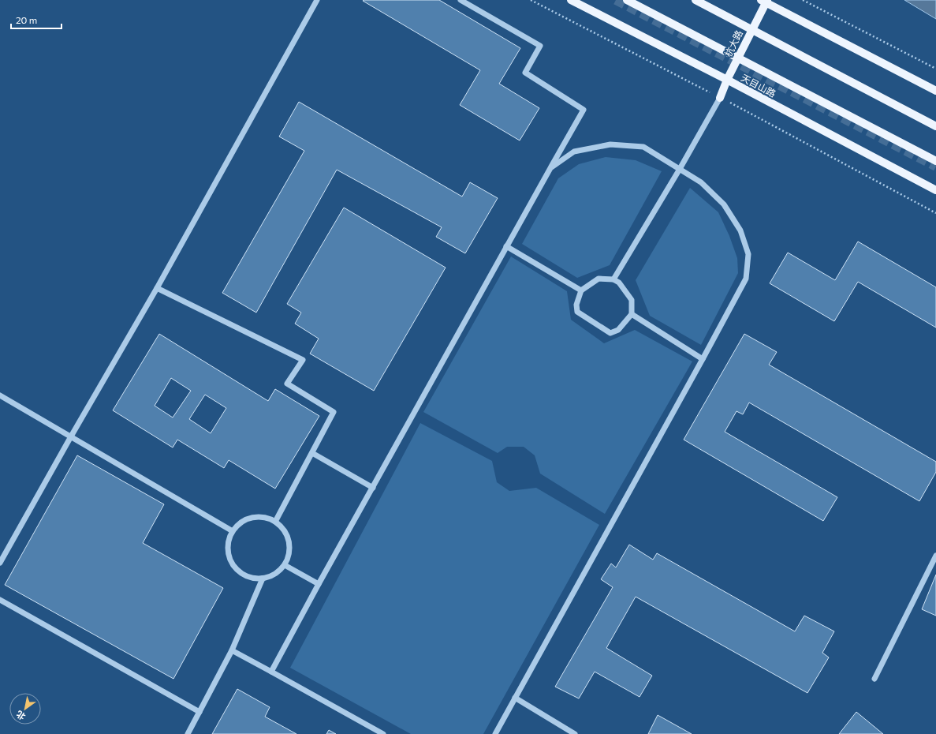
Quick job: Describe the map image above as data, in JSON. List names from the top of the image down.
{
  "streets": {
    "main road": ["杭大路", "天目山路"]
  },
  "crossings": [
    ["杭大路", "天目山路"]
  ],
  "scale_bar": "20 m",
  "north": "bottom left"
}
